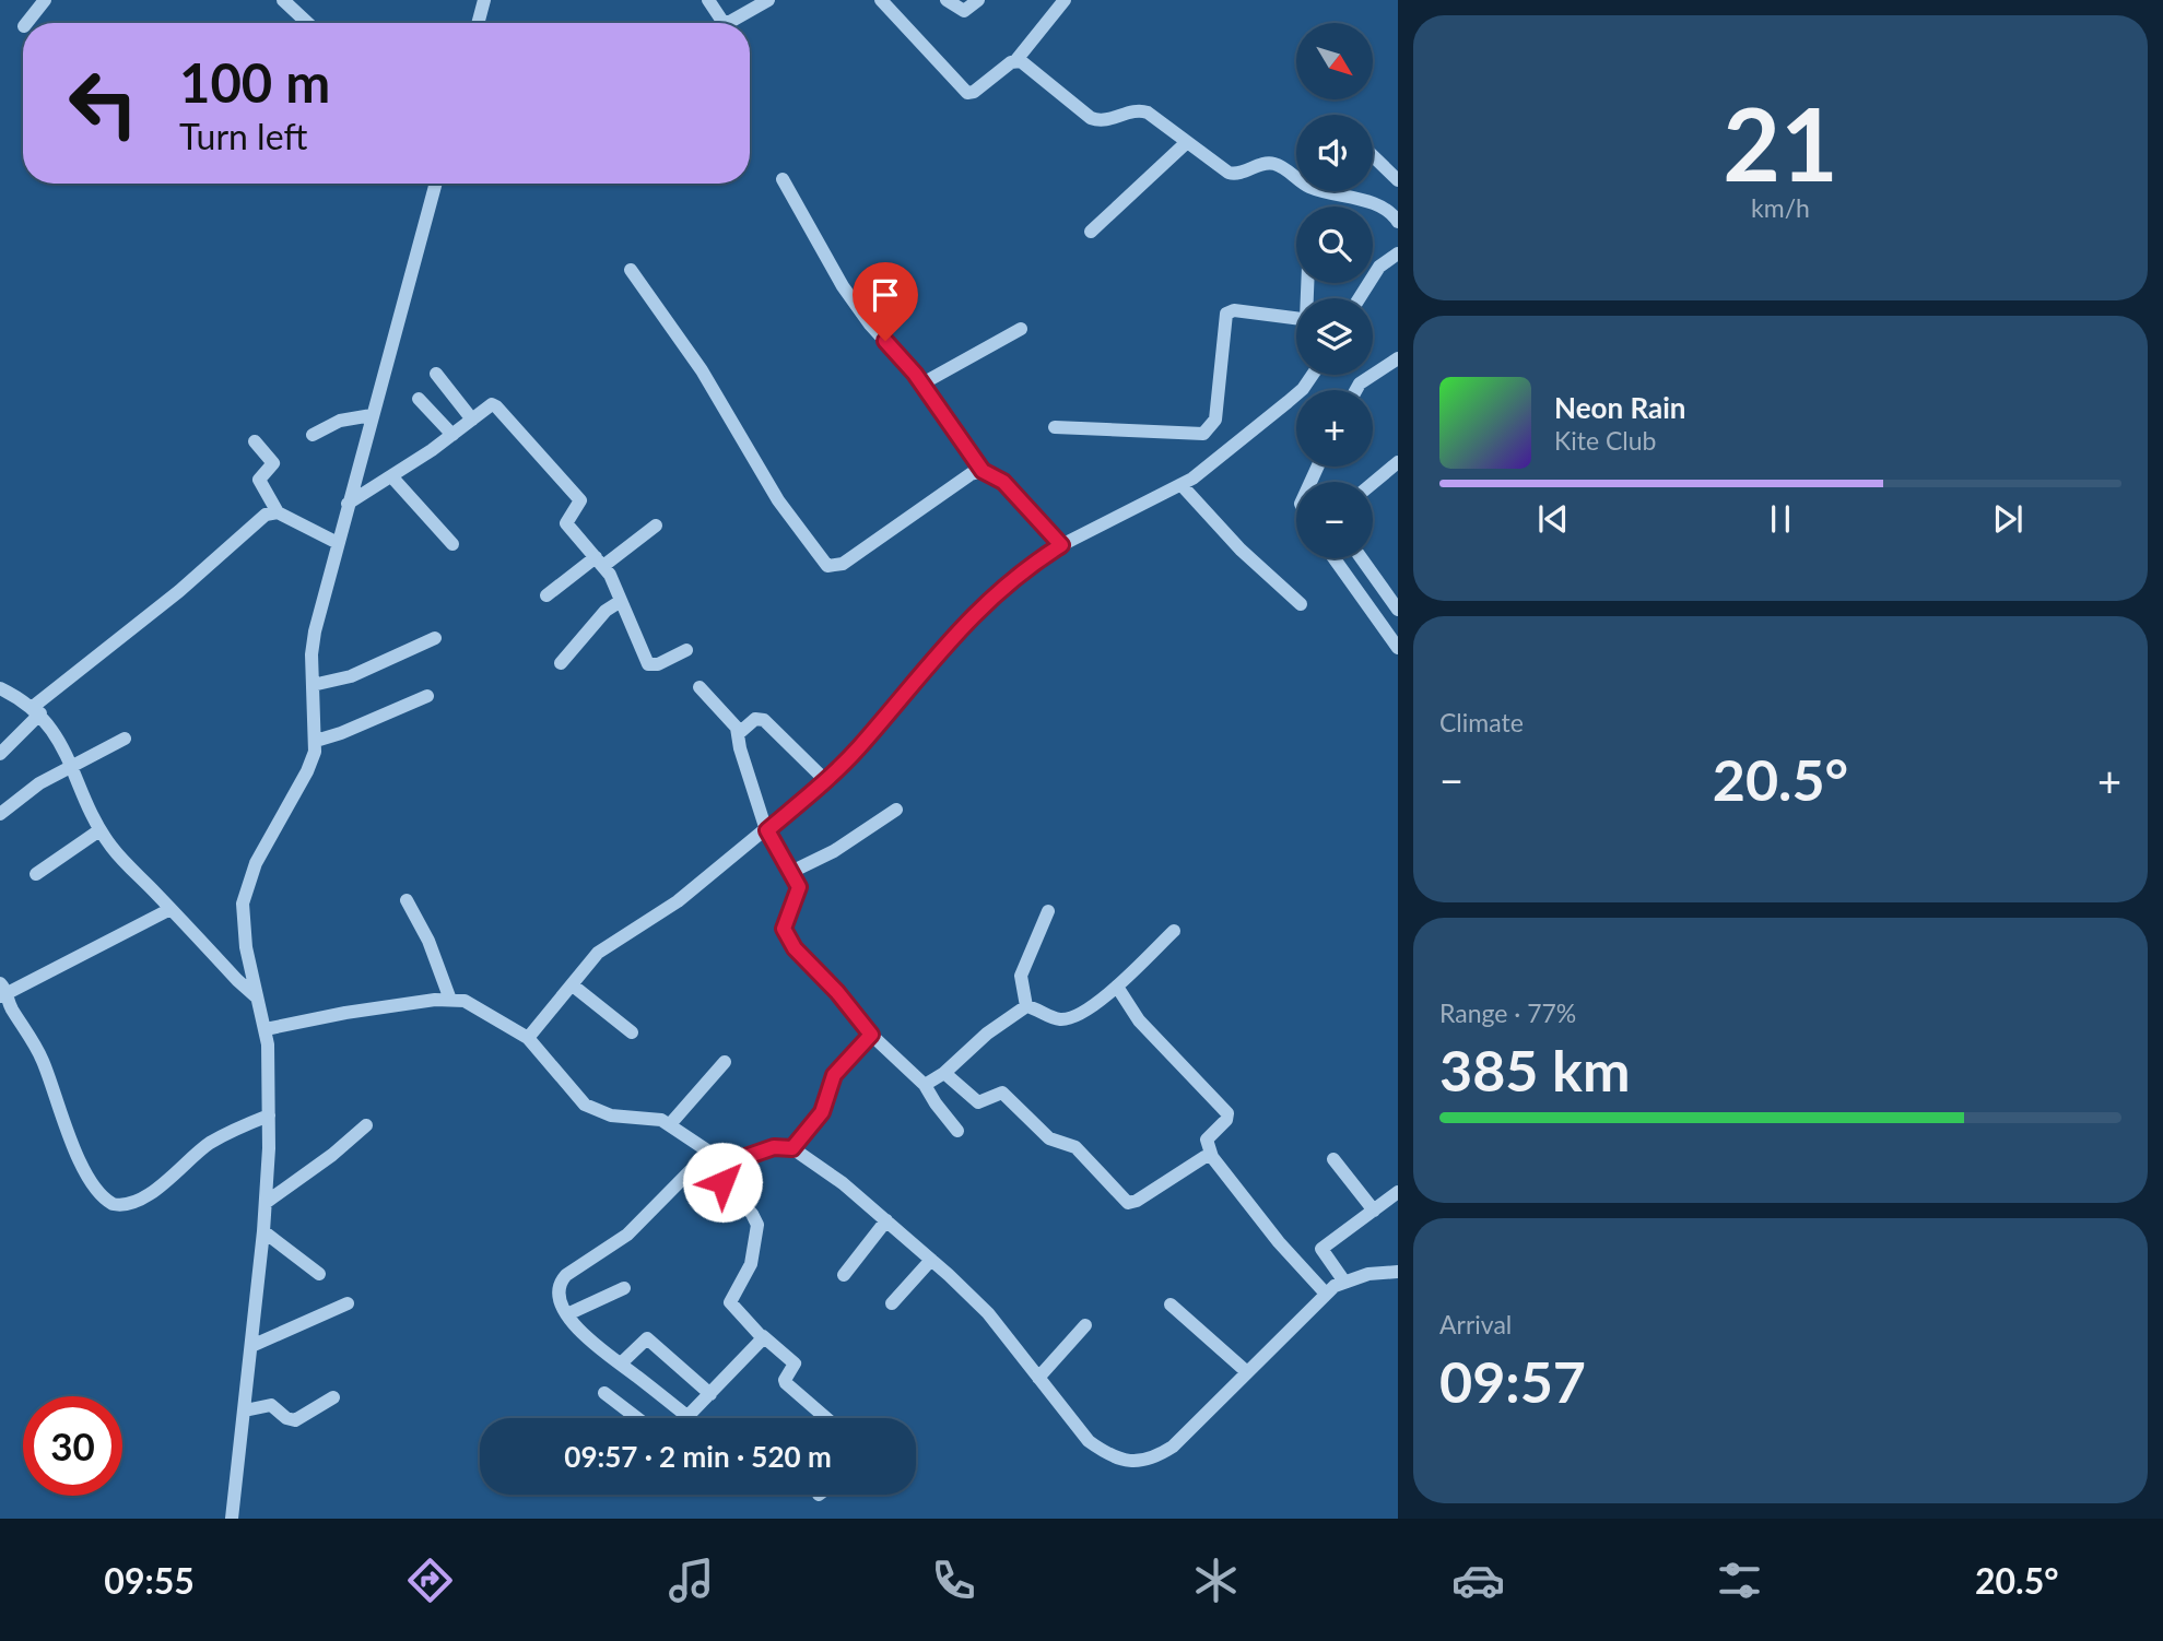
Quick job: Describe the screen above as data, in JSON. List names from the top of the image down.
{
  "north": "bottom right",
  "page": {
    "tile": [
      ["21", "km/h"],
      "Climate",
      ["Range · 77%", "385 km"],
      ["Arrival", "09:57"]
    ],
    "map_buttons": ["+", "−"],
    "turn": ["100 m", "Turn left"],
    "song": ["Neon Rain", "Kite Club"],
    "heat": ["−", "20.5°", "+"],
    "limit": "30",
    "trip": "09:57 · 2 min · 520 m",
    "tabs": ["09:55", "20.5°"]
  }
}
